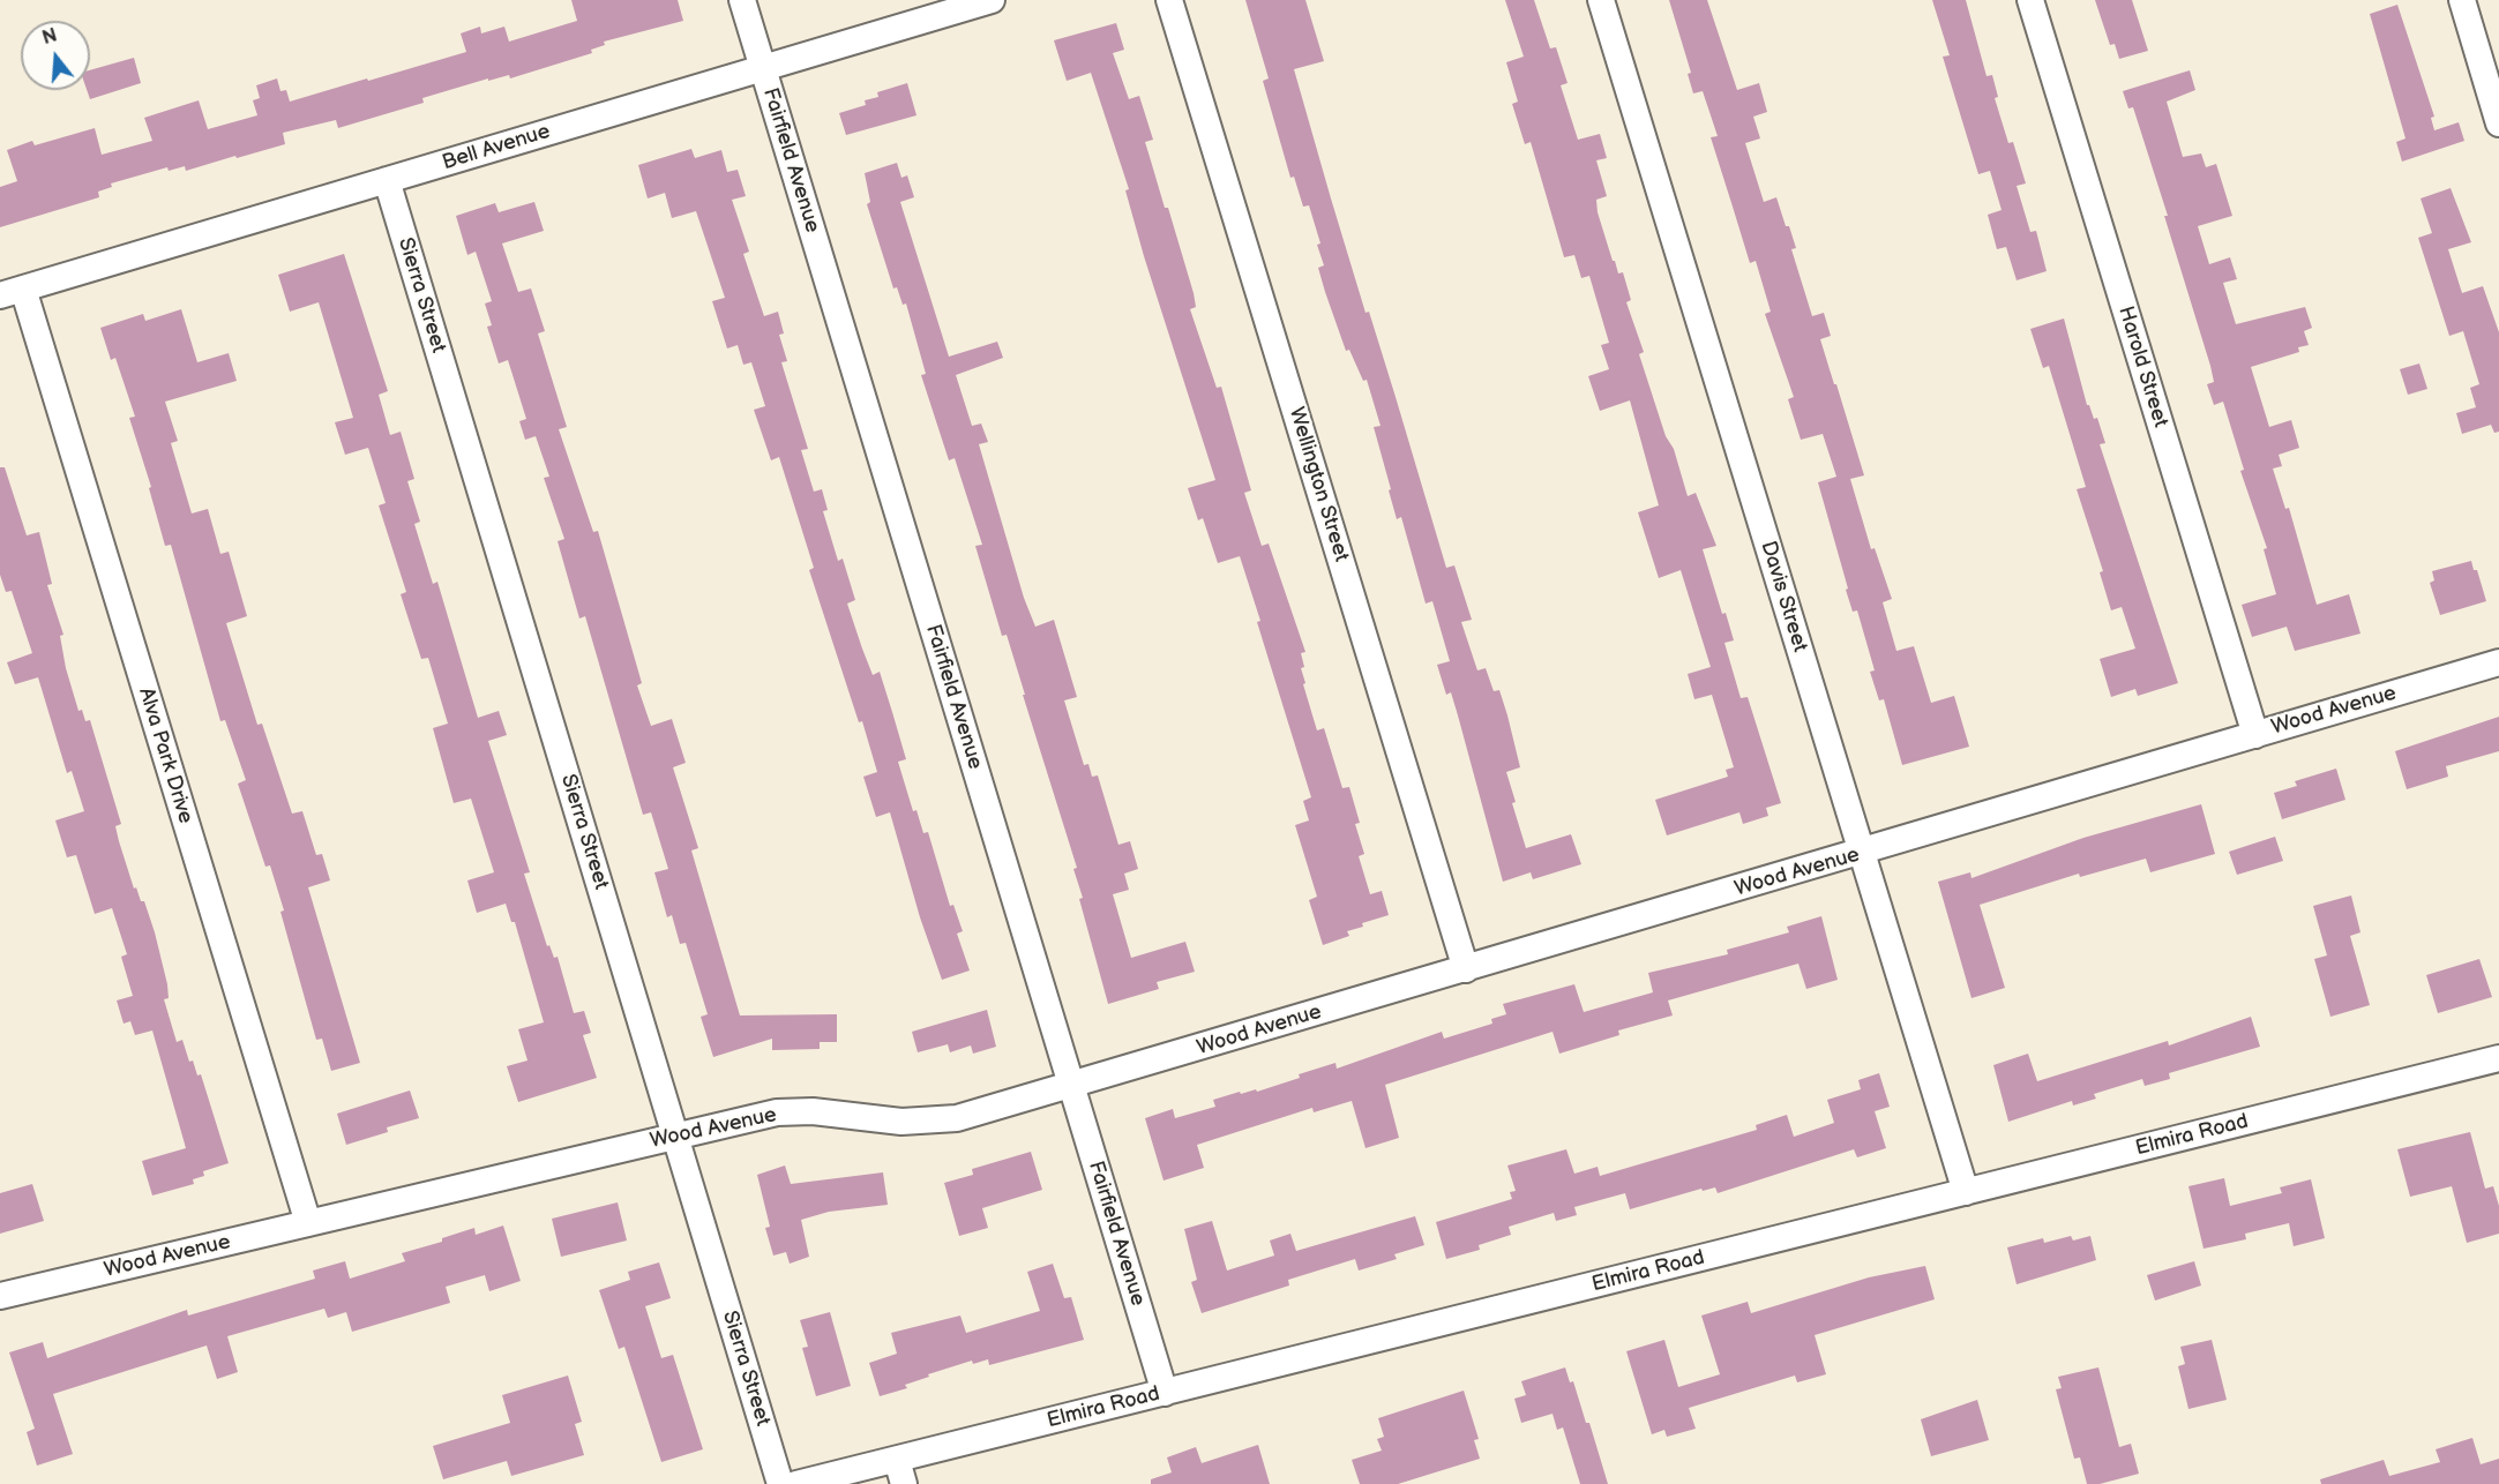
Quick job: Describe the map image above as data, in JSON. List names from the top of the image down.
{
  "streets": {
    "street": [
      "Bell Avenue",
      "Fairfield Avenue",
      "Sierra Street",
      "Harold Street",
      "Wellington Street",
      "Davis Street",
      "Wood Avenue",
      "Alva Park Drive",
      "Elmira Road"
    ]
  },
  "crossings": [
    ["Bell Avenue", "Fairfield Avenue"],
    ["Bell Avenue", "Sierra Street"],
    ["Bell Avenue", "Alva Park Drive"],
    ["Fairfield Avenue", "Wood Avenue"],
    ["Fairfield Avenue", "Elmira Road"],
    ["Sierra Street", "Wood Avenue"],
    ["Harold Street", "Wood Avenue"],
    ["Wellington Street", "Wood Avenue"],
    ["Davis Street", "Wood Avenue"],
    ["Davis Street", "Elmira Road"],
    ["Wood Avenue", "Alva Park Drive"]
  ],
  "north": "top"
}
